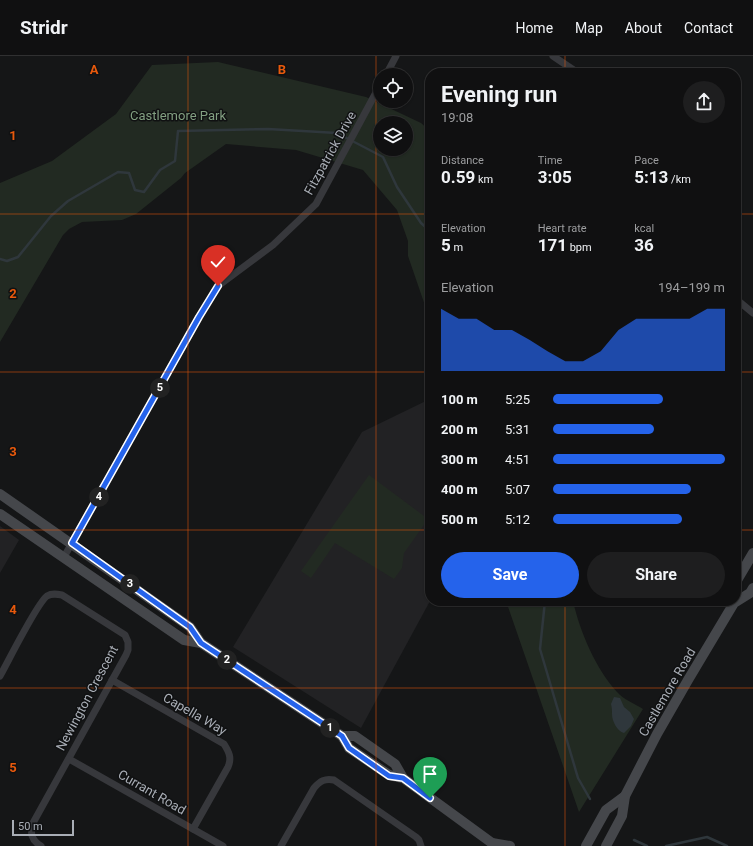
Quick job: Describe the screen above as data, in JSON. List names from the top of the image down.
{
  "streets": {
    "main road": ["Castlemore Road"],
    "street": [
      "Fitzpatrick Drive",
      "Newington Crescent",
      "Capella Way",
      "Currant Road"
    ]
  },
  "crossings": [
    ["Newington Crescent", "Capella Way"],
    ["Newington Crescent", "Currant Road"],
    ["Capella Way", "Currant Road"]
  ],
  "parks": ["Castlemore Park"],
  "scale_bar": "50 m",
  "page": {
    "header": "Stridr",
    "nav": [
      "Home",
      "Map",
      "About",
      "Contact"
    ],
    "heading": ["Evening run", "19:08"],
    "stats": [
      ["Distance", "0.59 km"],
      ["Time", "3:05"],
      ["Pace", "5:13 /km"],
      ["Elevation", "5 m"],
      ["Heart rate", "171 bpm"],
      ["kcal", "36"]
    ],
    "chart": ["Elevation", "194–199 m"],
    "pins": [
      "5",
      "4",
      "3",
      "2",
      "1"
    ],
    "list": [
      {
        "name": "100 m",
        "note": "5:25"
      },
      {
        "name": "200 m",
        "note": "5:31"
      },
      {
        "name": "300 m",
        "note": "4:51"
      },
      {
        "name": "400 m",
        "note": "5:07"
      },
      {
        "name": "500 m",
        "note": "5:12"
      }
    ],
    "buttons": ["Save", "Share"],
    "scale": "50 m"
  },
  "grid": {
    "columns": ["A", "B"],
    "rows": [
      "1",
      "2",
      "3",
      "4",
      "5"
    ]
  }
}
